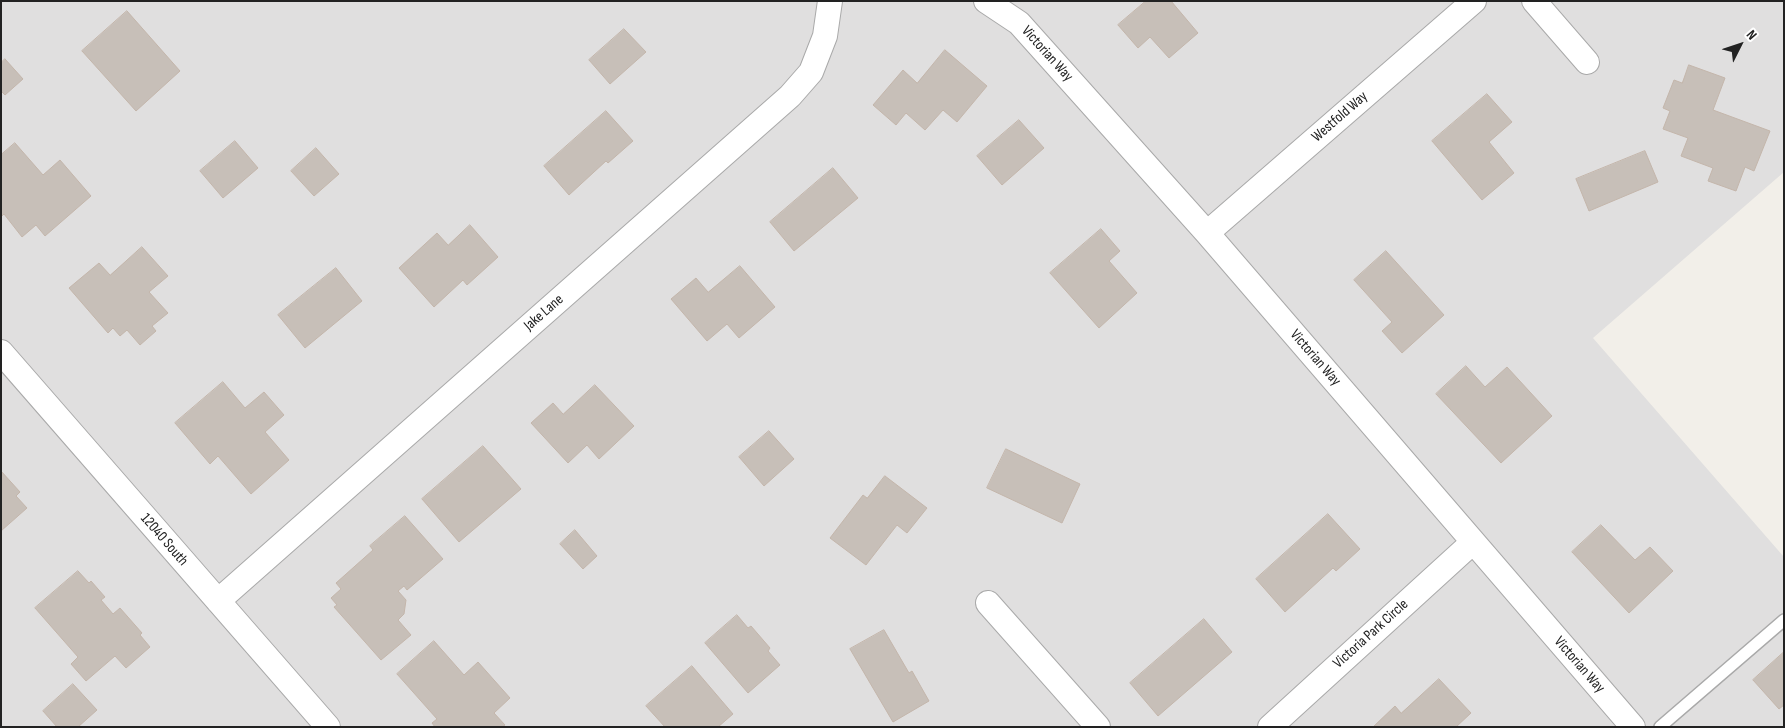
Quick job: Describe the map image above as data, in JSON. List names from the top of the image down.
{
  "streets": {
    "street": [
      "Victorian Way",
      "Westfold Way",
      "Jake Lane",
      "12040 South",
      "Victoria Park Circle"
    ]
  },
  "crossings": [
    ["Victorian Way", "Westfold Way"],
    ["Victorian Way", "Victoria Park Circle"],
    ["Jake Lane", "12040 South"]
  ],
  "north": "top right"
}
